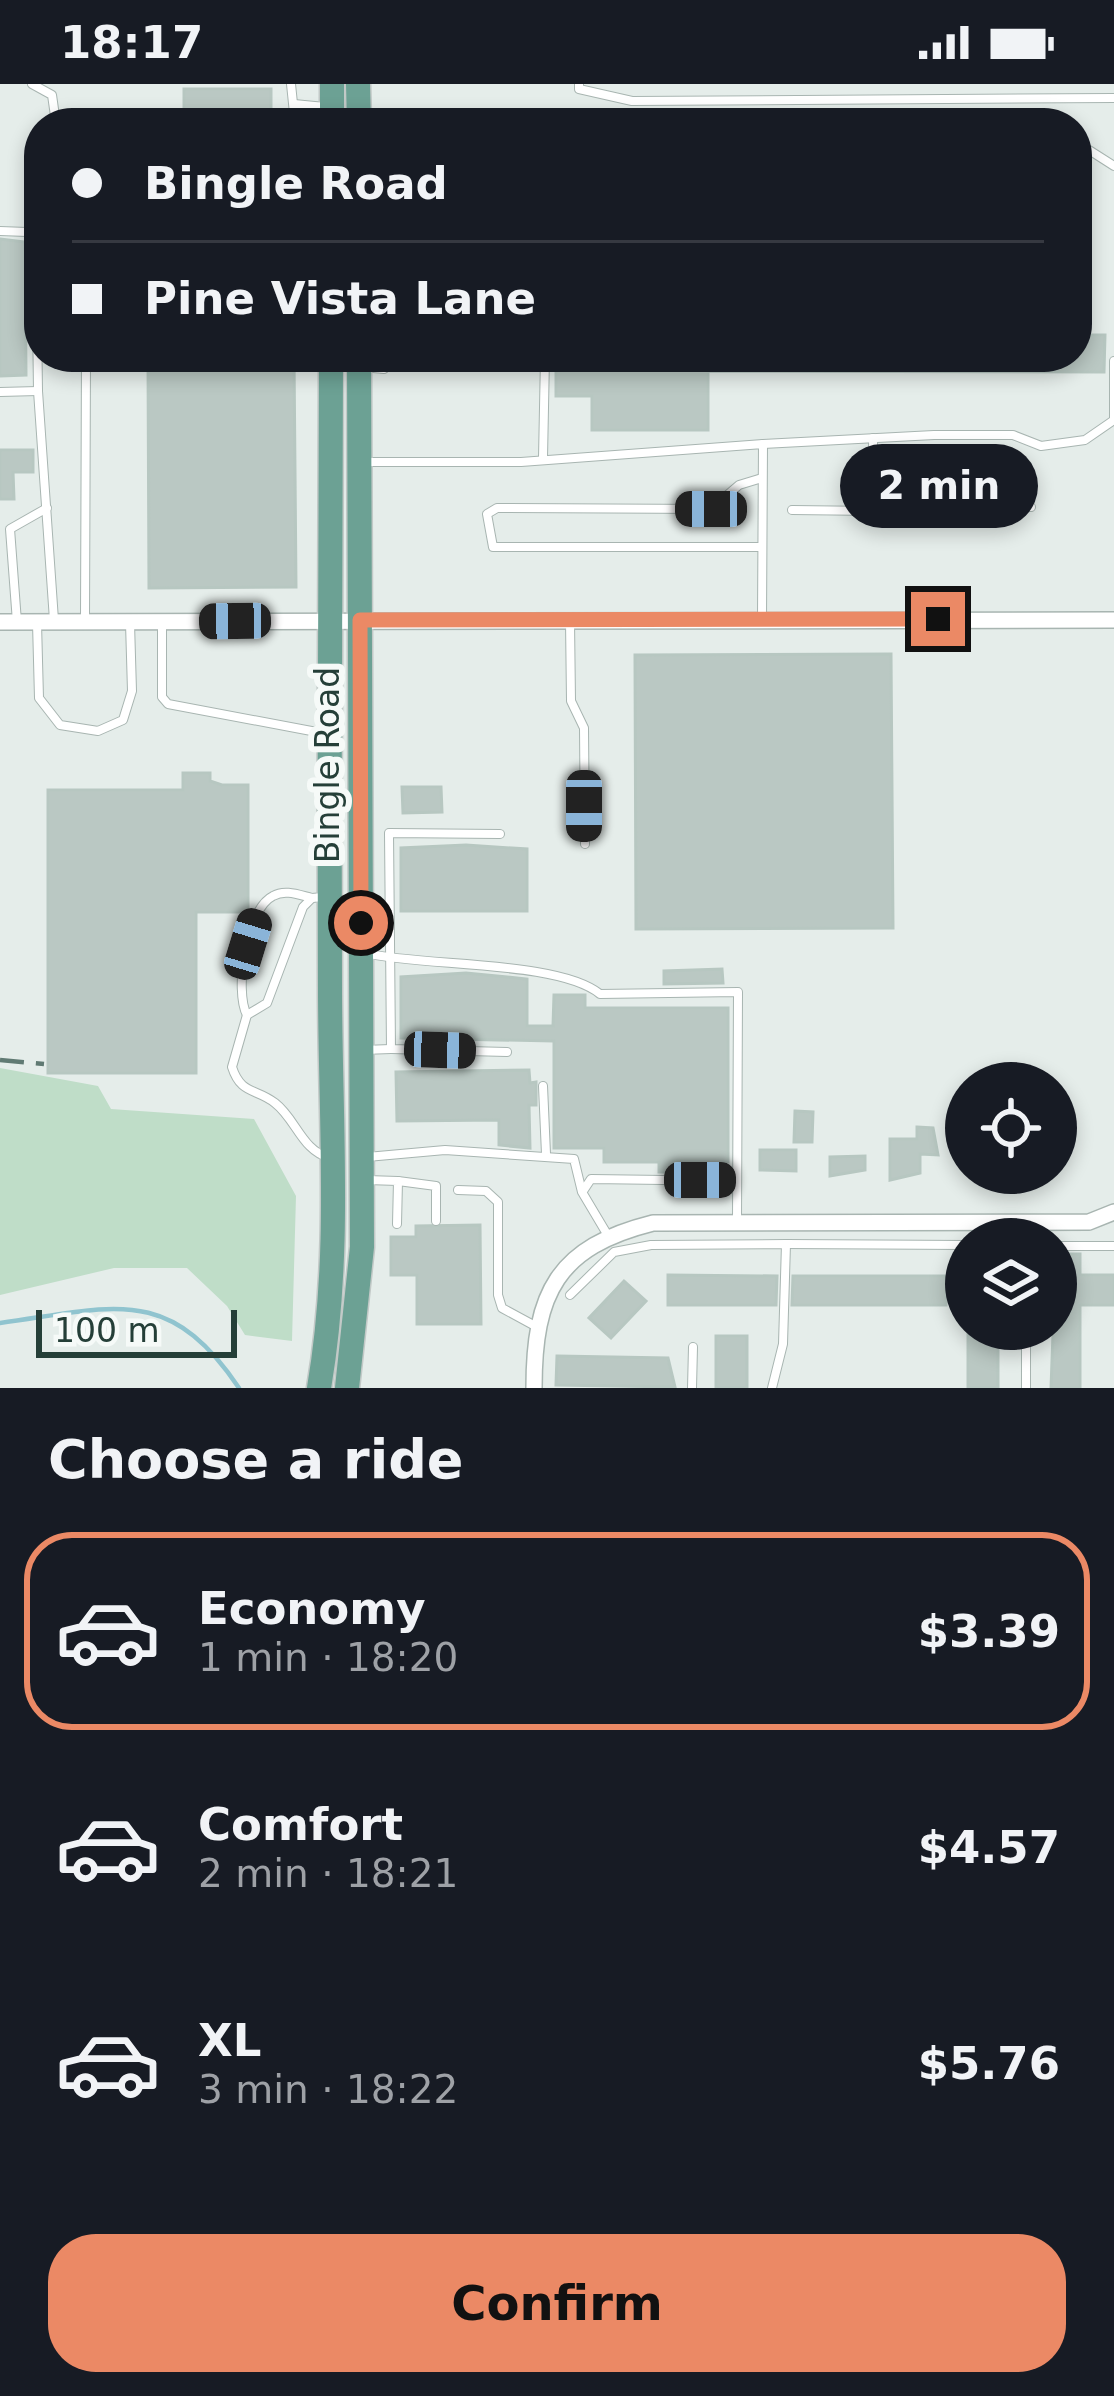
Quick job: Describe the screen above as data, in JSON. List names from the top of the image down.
{
  "streets": {
    "main road": ["Bingle Road"]
  },
  "scale_bar": "100 m",
  "page": {
    "status": "18:17",
    "banner": ["Bingle Road", "Pine Vista Lane"],
    "bubble": "2 min",
    "scale": "100 m",
    "heading": "Choose a ride",
    "list": [
      {
        "name": "Economy",
        "note": "1 min · 18:20",
        "value": "$3.39"
      },
      {
        "name": "Comfort",
        "note": "2 min · 18:21",
        "value": "$4.57"
      },
      {
        "name": "XL",
        "note": "3 min · 18:22",
        "value": "$5.76"
      }
    ],
    "buttons": "Confirm"
  }
}
